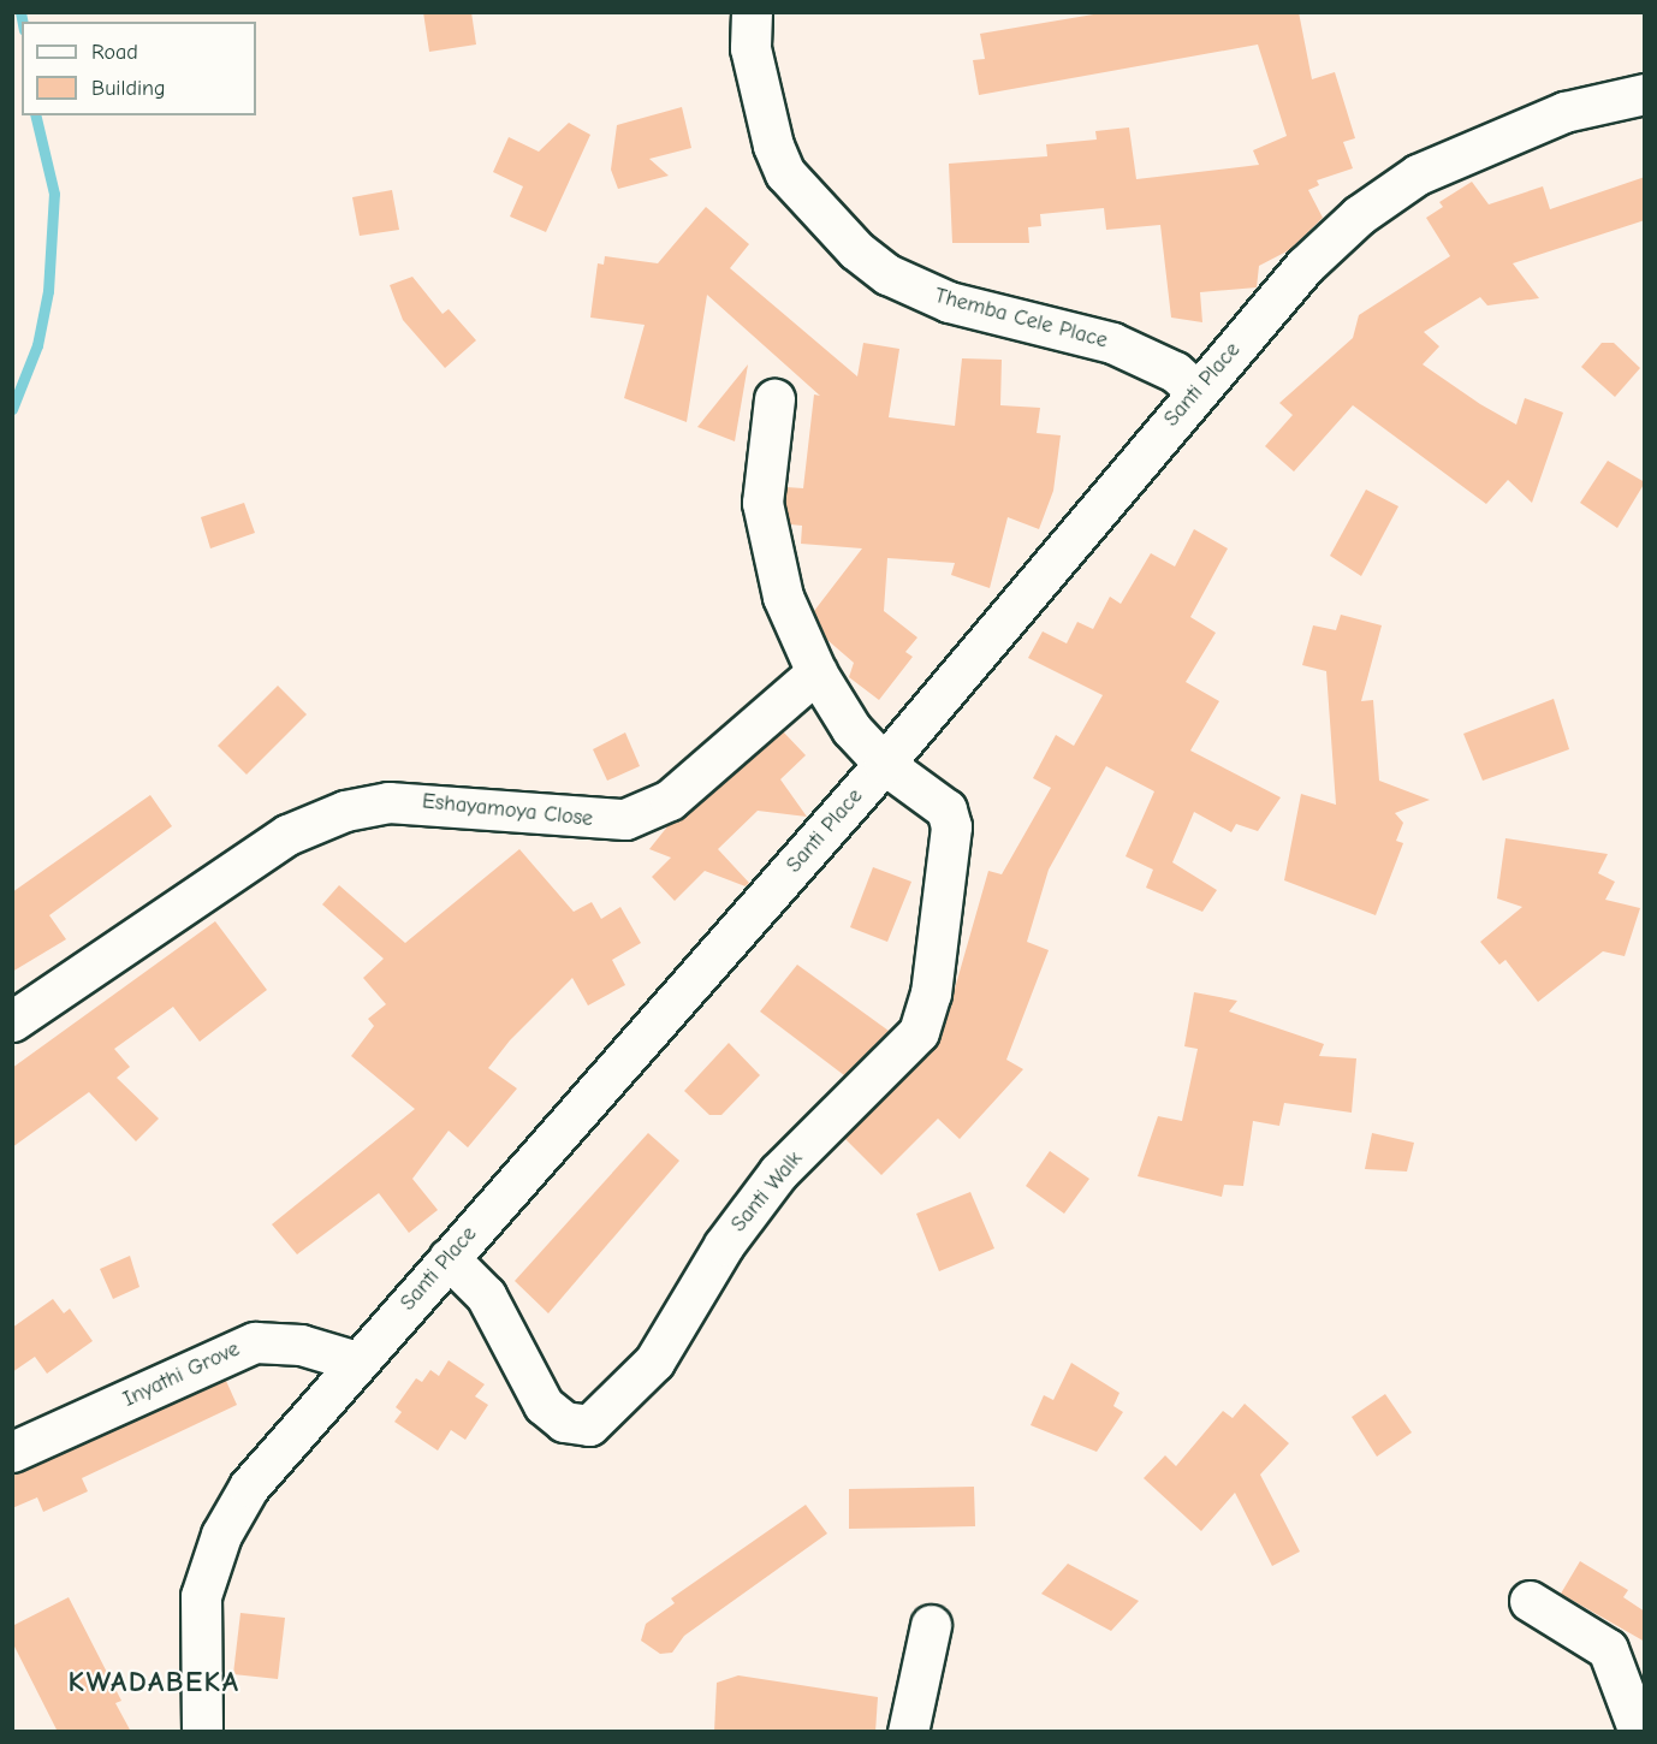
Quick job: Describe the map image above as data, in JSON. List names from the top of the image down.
{
  "streets": {
    "street": [
      "Themba Cele Place",
      "Santi Place",
      "Eshayamoya Close",
      "Santi Walk",
      "Inyathi Grove"
    ]
  },
  "crossings": [
    ["Themba Cele Place", "Santi Place"],
    ["Santi Place", "Santi Walk"],
    ["Santi Place", "Inyathi Grove"]
  ],
  "districts": ["KWADABEKA"],
  "legend": ["Road", "Building"]
}
